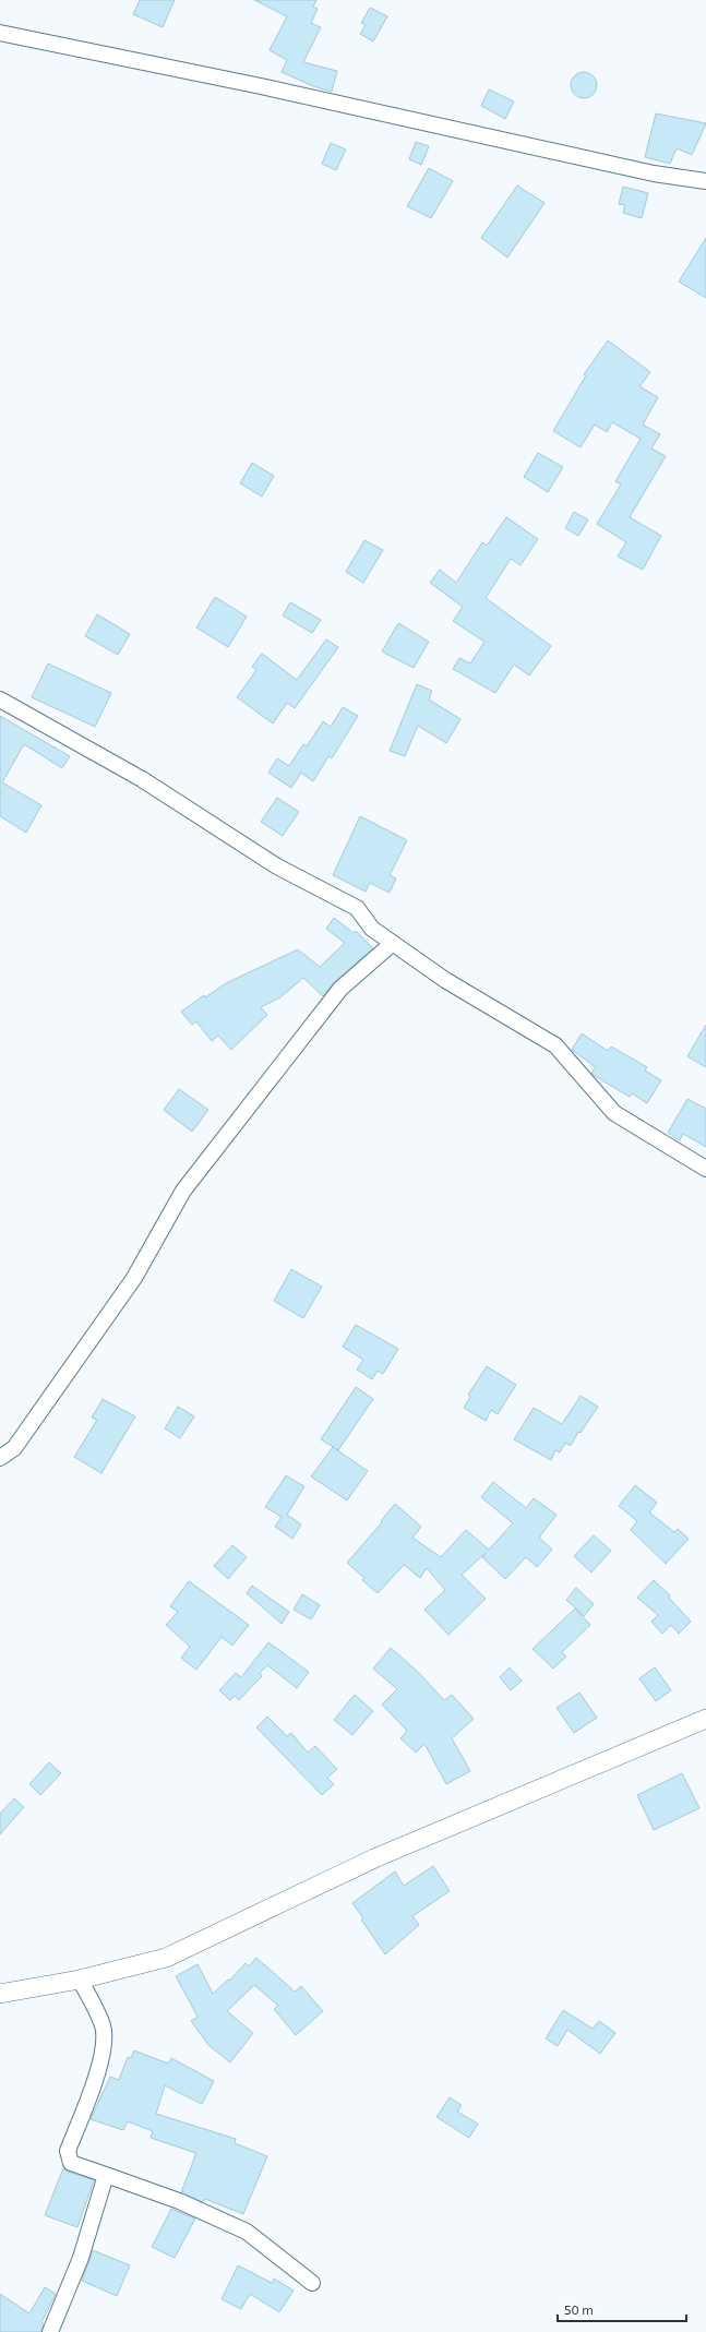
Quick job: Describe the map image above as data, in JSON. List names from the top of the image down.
{
  "scale_bar": "50 m"
}
